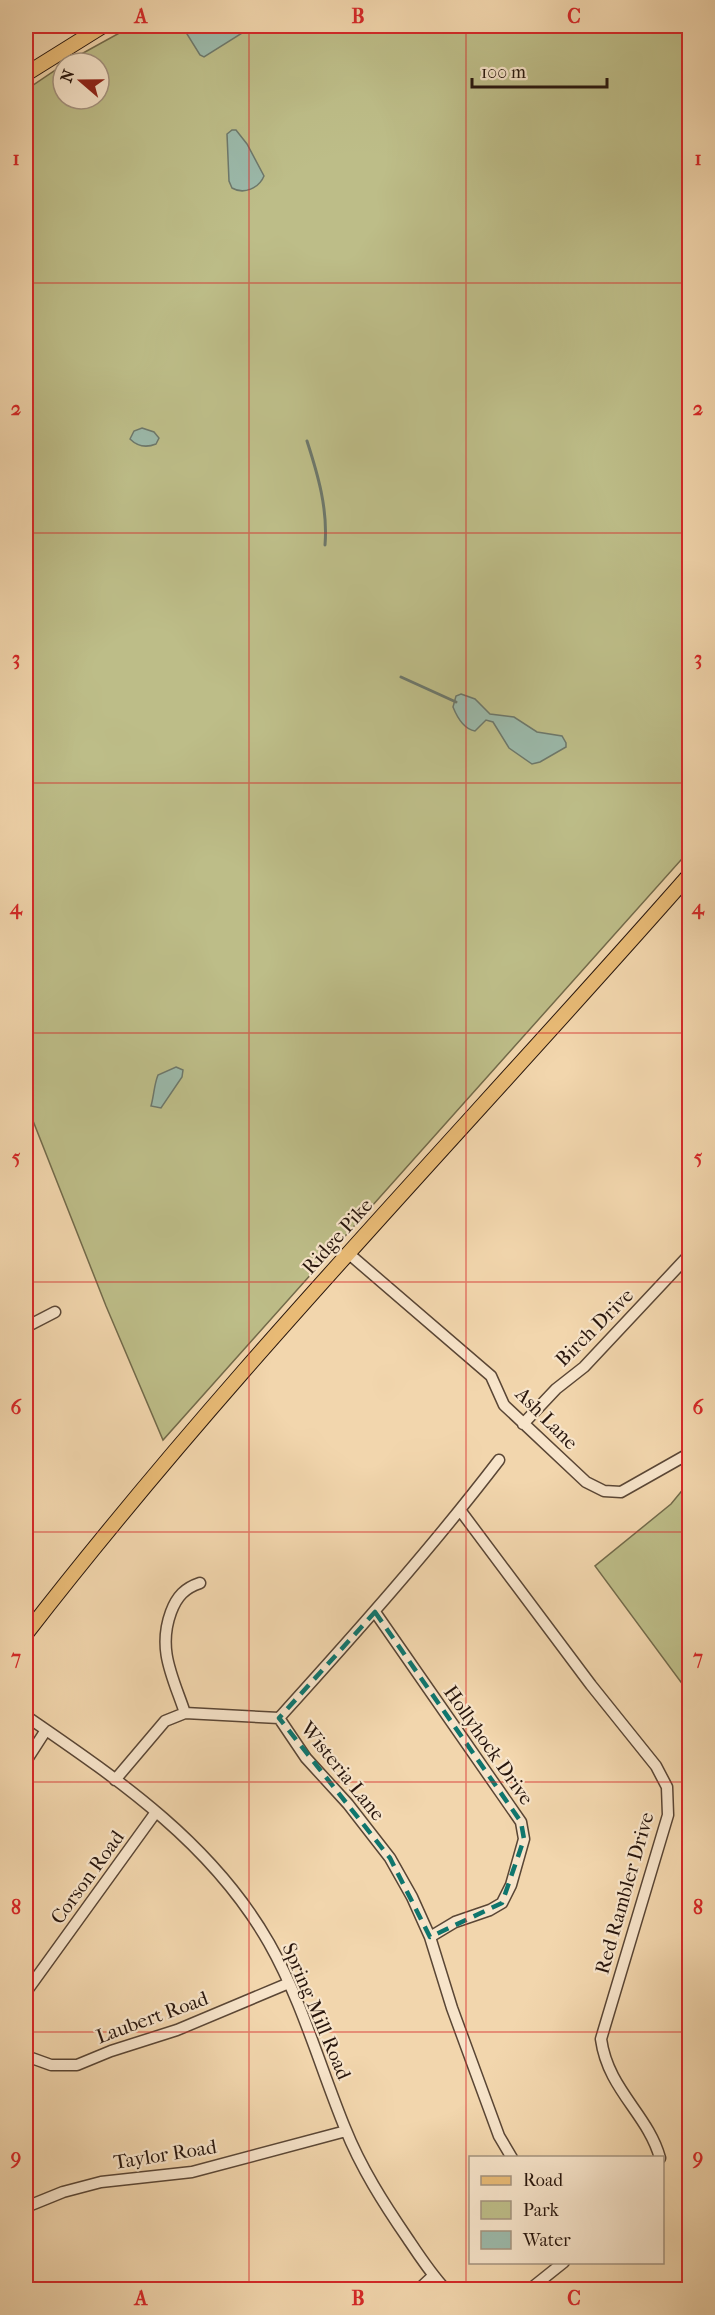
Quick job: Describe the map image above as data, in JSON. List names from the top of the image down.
{
  "streets": {
    "main road": ["Ridge Pike"],
    "street": [
      "Birch Drive",
      "Ash Lane",
      "Hollyhock Drive",
      "Wisteria Lane",
      "Corson Road",
      "Red Rambler Drive",
      "Spring Mill Road",
      "Laubert Road",
      "Taylor Road"
    ]
  },
  "crossings": [
    ["Ridge Pike", "Ash Lane"],
    ["Birch Drive", "Ash Lane"],
    ["Hollyhock Drive", "Wisteria Lane"],
    ["Wisteria Lane", "Red Rambler Drive"],
    ["Corson Road", "Spring Mill Road"],
    ["Spring Mill Road", "Laubert Road"],
    ["Spring Mill Road", "Taylor Road"]
  ],
  "legend": ["Road", "Park", "Water"],
  "scale_bar": "100 m",
  "north": "left",
  "grid": {
    "columns": ["A", "B", "C"],
    "rows": [
      "1",
      "2",
      "3",
      "4",
      "5",
      "6",
      "7",
      "8",
      "9"
    ]
  }
}
